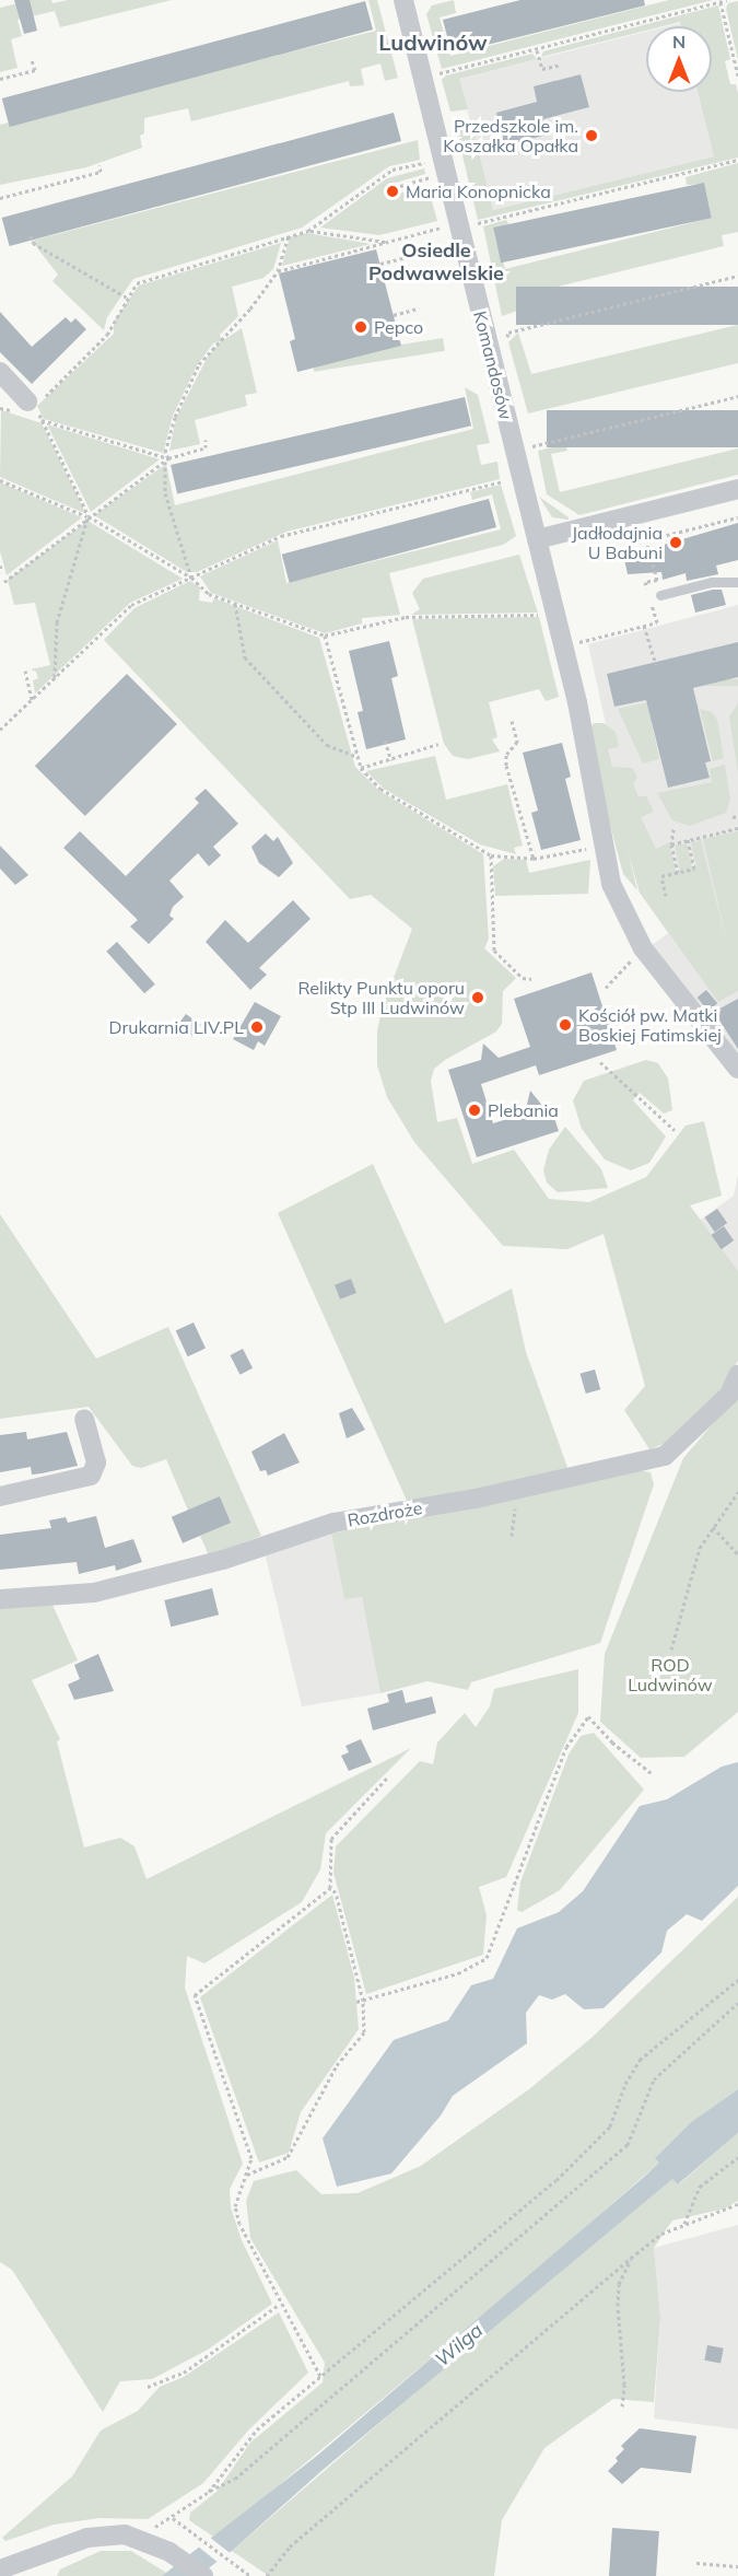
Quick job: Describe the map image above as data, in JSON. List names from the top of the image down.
{
  "streets": {
    "street": ["Komandosów", "Rozdroże"]
  },
  "districts": ["Ludwinów", "Osiedle Podwawelskie"],
  "water": ["Wilga"],
  "parks": ["ROD Ludwinów"],
  "places": [
    "Przedszkole im. Koszałka Opałka",
    "Maria Konopnicka",
    "Pepco",
    "Jadłodajnia U Babuni",
    "Relikty Punktu oporu Stp III Ludwinów",
    "Kościół pw. Matki Boskiej Fatimskiej",
    "Drukarnia LIV.PL",
    "Plebania"
  ],
  "north": "top"
}
